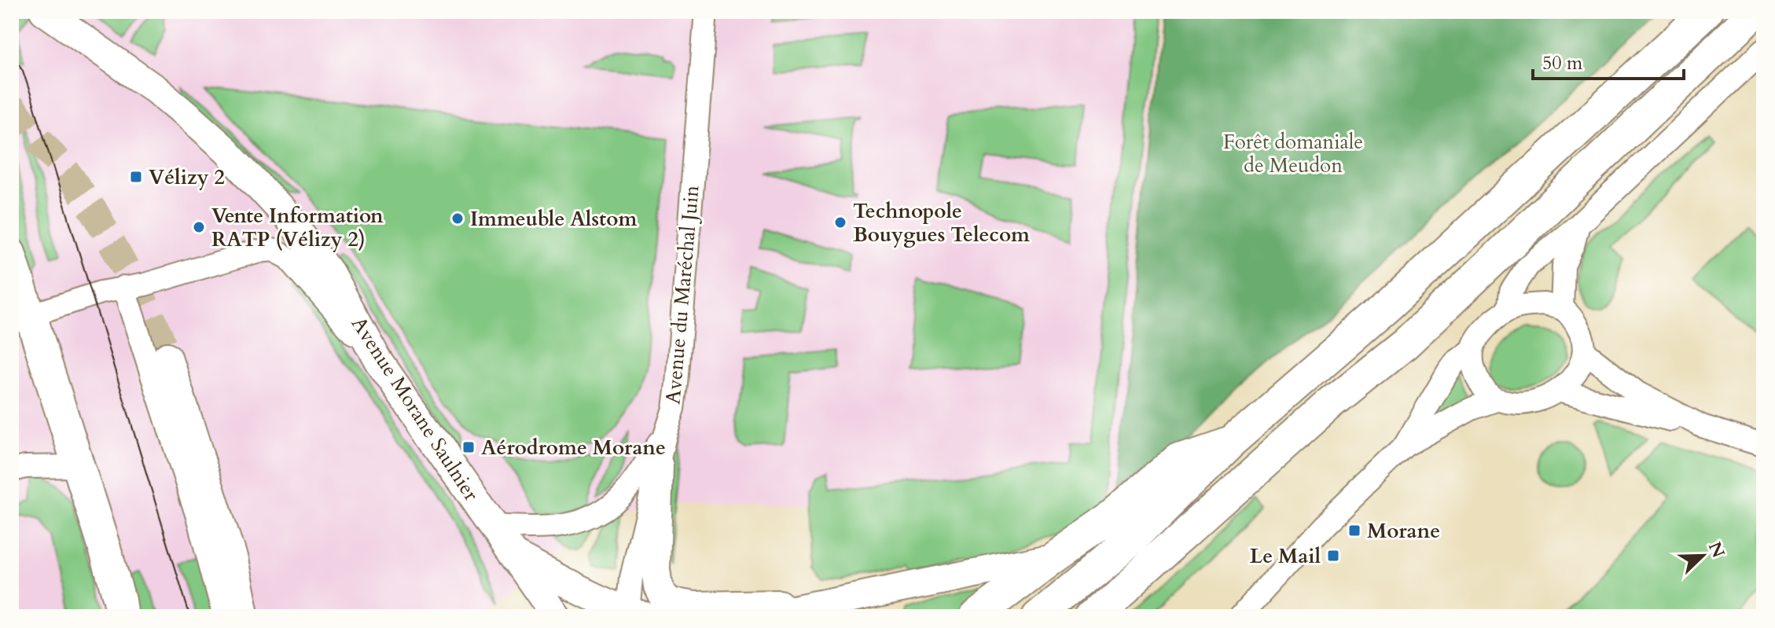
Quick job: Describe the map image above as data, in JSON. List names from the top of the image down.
{
  "streets": {
    "main road": ["Avenue Morane Saulnier"],
    "street": ["Avenue du Maréchal Juin"]
  },
  "crossings": [
    ["Avenue du Maréchal Juin", "Avenue Morane Saulnier"]
  ],
  "parks": ["Forêt domaniale de Meudon"],
  "places": {
    "transit": [
      "Vélizy 2",
      "Aérodrome Morane",
      "Morane",
      "Le Mail"
    ],
    "other": ["Immeuble Alstom", "Technopole Bouygues Telecom", "Vente Information RATP (Vélizy 2)"]
  },
  "scale_bar": "50 m",
  "north": "top right"
}
